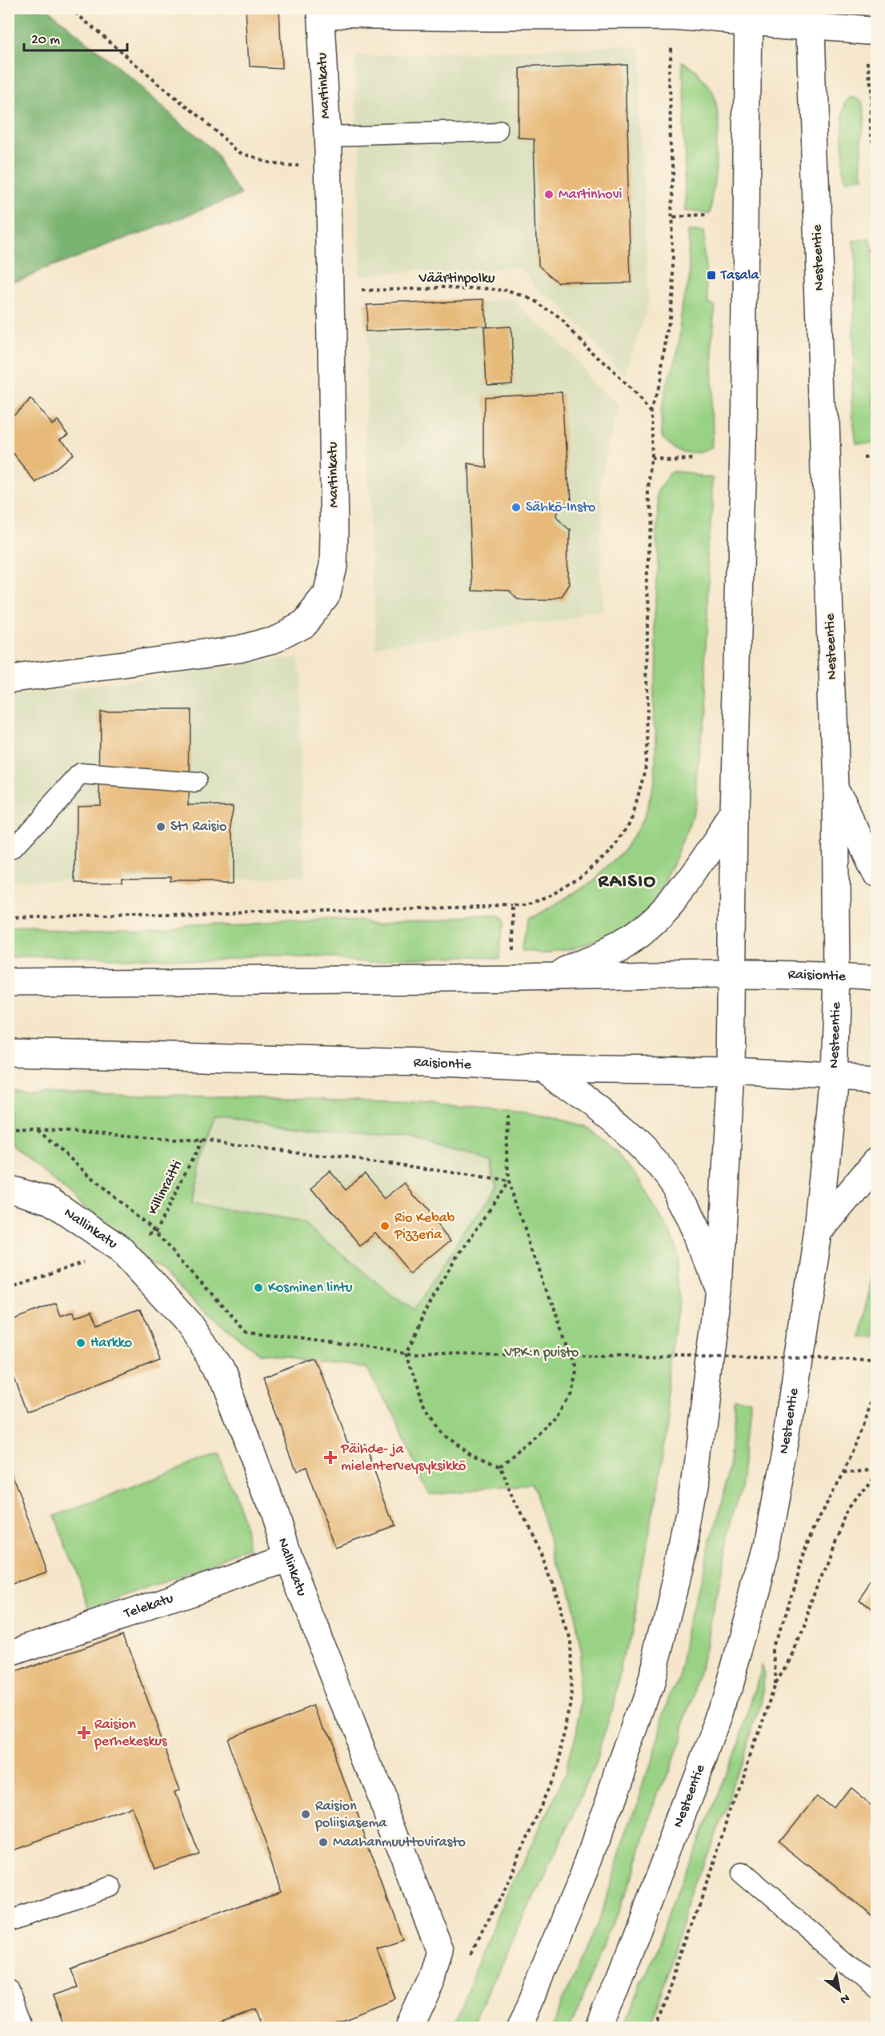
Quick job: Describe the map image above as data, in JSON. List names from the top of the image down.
{
  "streets": {
    "main road": [
      "Martinkatu",
      "Nesteentie",
      "Raisiontie",
      "Nallinkatu",
      "Telekatu"
    ],
    "path": ["Väärtinpolku", "Killinraitti"]
  },
  "crossings": [
    ["Martinkatu", "Nesteentie"],
    ["Martinkatu", "Väärtinpolku"],
    ["Nesteentie", "Raisiontie"],
    ["Killinraitti", "Nallinkatu"],
    ["Nallinkatu", "Telekatu"]
  ],
  "districts": ["RAISIO"],
  "parks": ["VPK:n puisto"],
  "places": {
    "other": [
      "Martinhovi",
      "Sähkö-Insto",
      "St1 Raisio",
      "Rio Kebab Pizzeria",
      "Kosminen lintu",
      "Harkko",
      "Raision poliisiasema",
      "Maahanmuuttovirasto"
    ],
    "transit": ["Tasala"],
    "health": ["Päihde- ja mielenterveysyksikkö", "Raision perhekeskus"]
  },
  "scale_bar": "20 m",
  "north": "bottom right"
}
